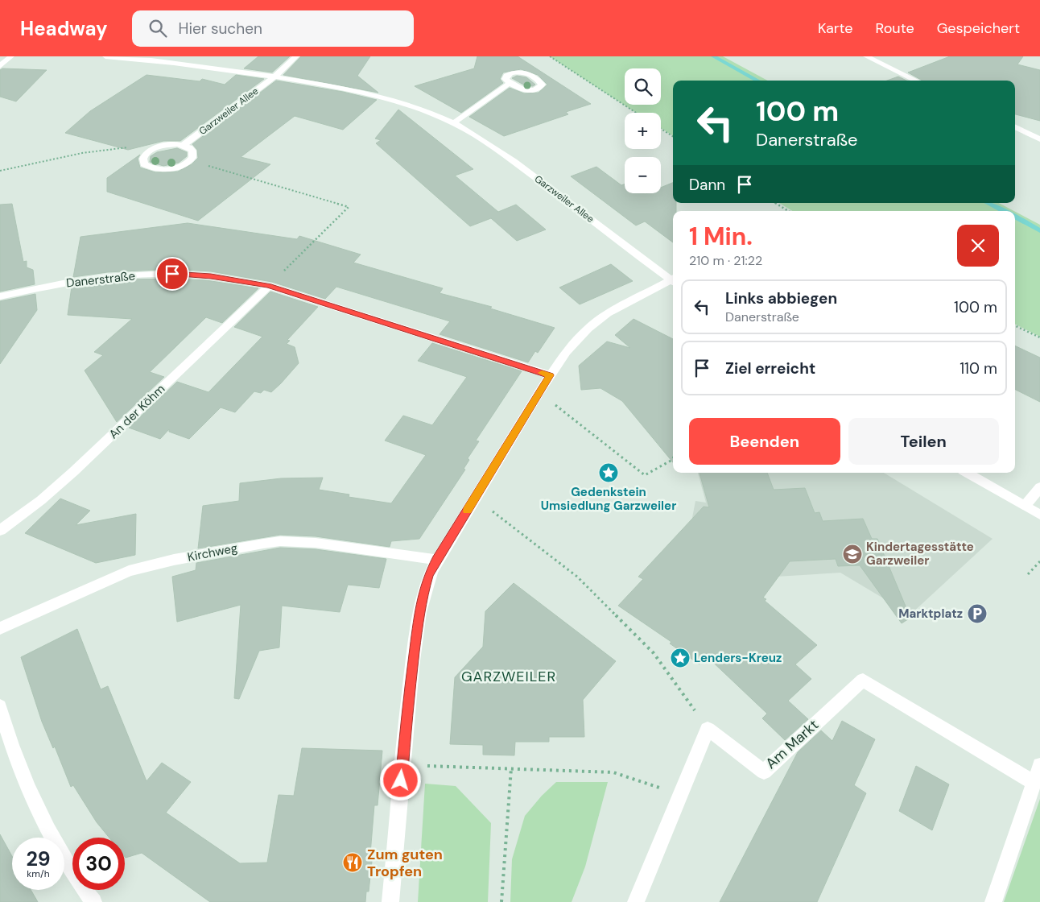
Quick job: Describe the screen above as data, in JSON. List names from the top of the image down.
{
  "streets": {
    "street": [
      "Garzweiler Allee",
      "Danerstraße",
      "An der Köhm",
      "Kirchweg",
      "Am Markt"
    ]
  },
  "crossings": [
    ["Danerstraße", "An der Köhm"]
  ],
  "districts": ["GARZWEILER"],
  "places": {
    "place": ["Gedenkstein Umsiedlung Garzweiler", "Lenders-Kreuz"],
    "school or university": ["Kindertagesstätte Garzweiler"],
    "parking": ["Marktplatz"],
    "restaurant": ["Zum guten Tropfen"]
  },
  "page": {
    "header": "Headway",
    "search": "Hier suchen",
    "nav": ["Karte", "Route", "Gespeichert"],
    "map_buttons": ["+", "−"],
    "turn": ["100 m", "Danerstraße"],
    "then": "Dann",
    "heading": ["1 Min.", "210 m · 21:22"],
    "list": [
      {
        "name": "Links abbiegen",
        "note": "Danerstraße",
        "value": "100 m"
      },
      {
        "name": "Ziel erreicht",
        "value": "110 m"
      }
    ],
    "buttons": ["Beenden", "Teilen"],
    "speed": "29 km/h",
    "limit": "30"
  }
}
